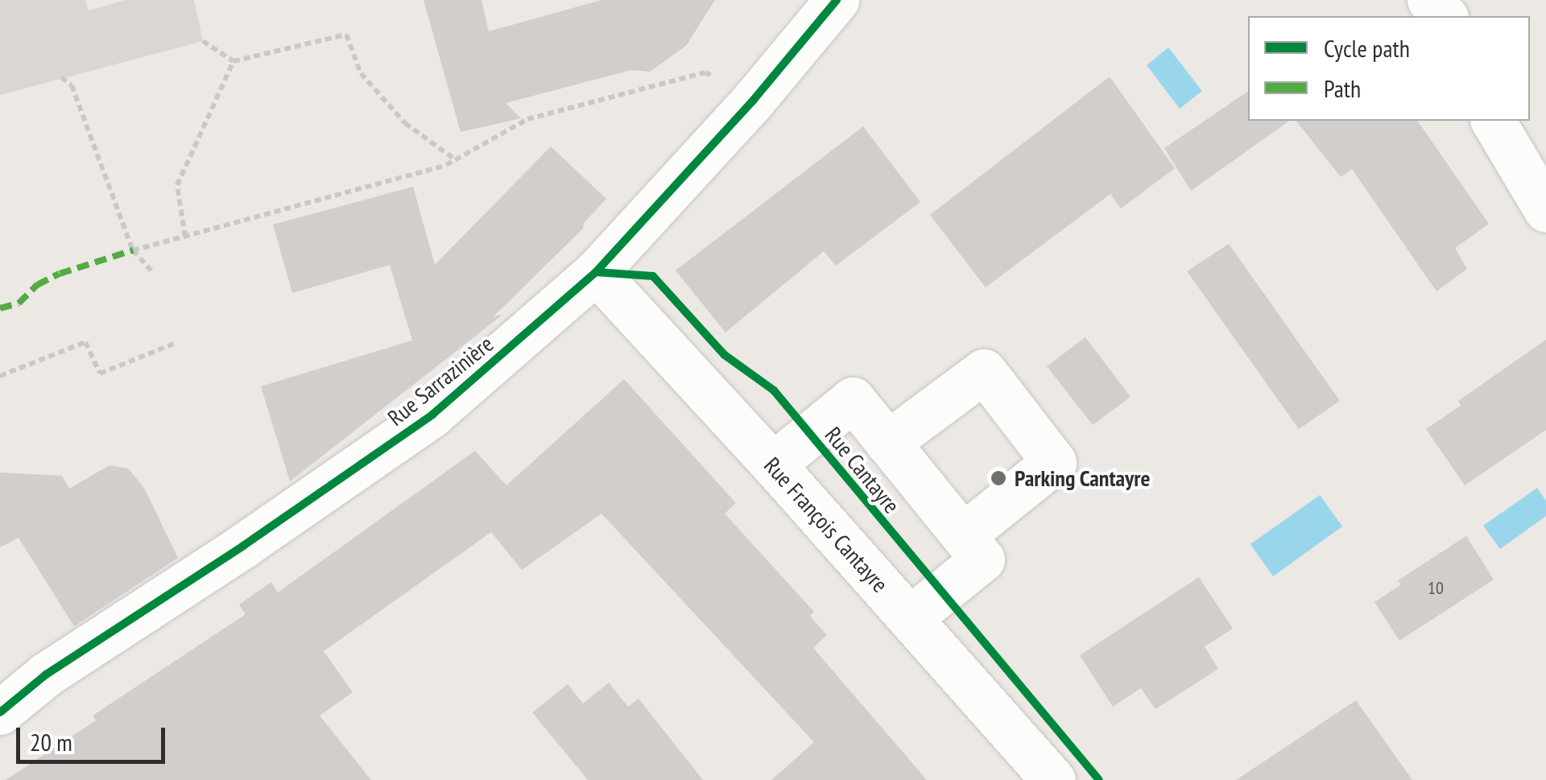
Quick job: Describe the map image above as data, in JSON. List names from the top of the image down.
{
  "streets": {
    "street": ["Rue Sarrazinière", "Rue François Cantayre"],
    "cycle path": ["Rue Cantayre"]
  },
  "crossings": [
    ["Rue Sarrazinière", "Rue François Cantayre"]
  ],
  "places": ["Parking Cantayre"],
  "house_numbers": ["10"],
  "legend": ["Cycle path", "Path"],
  "scale_bar": "20 m"
}
